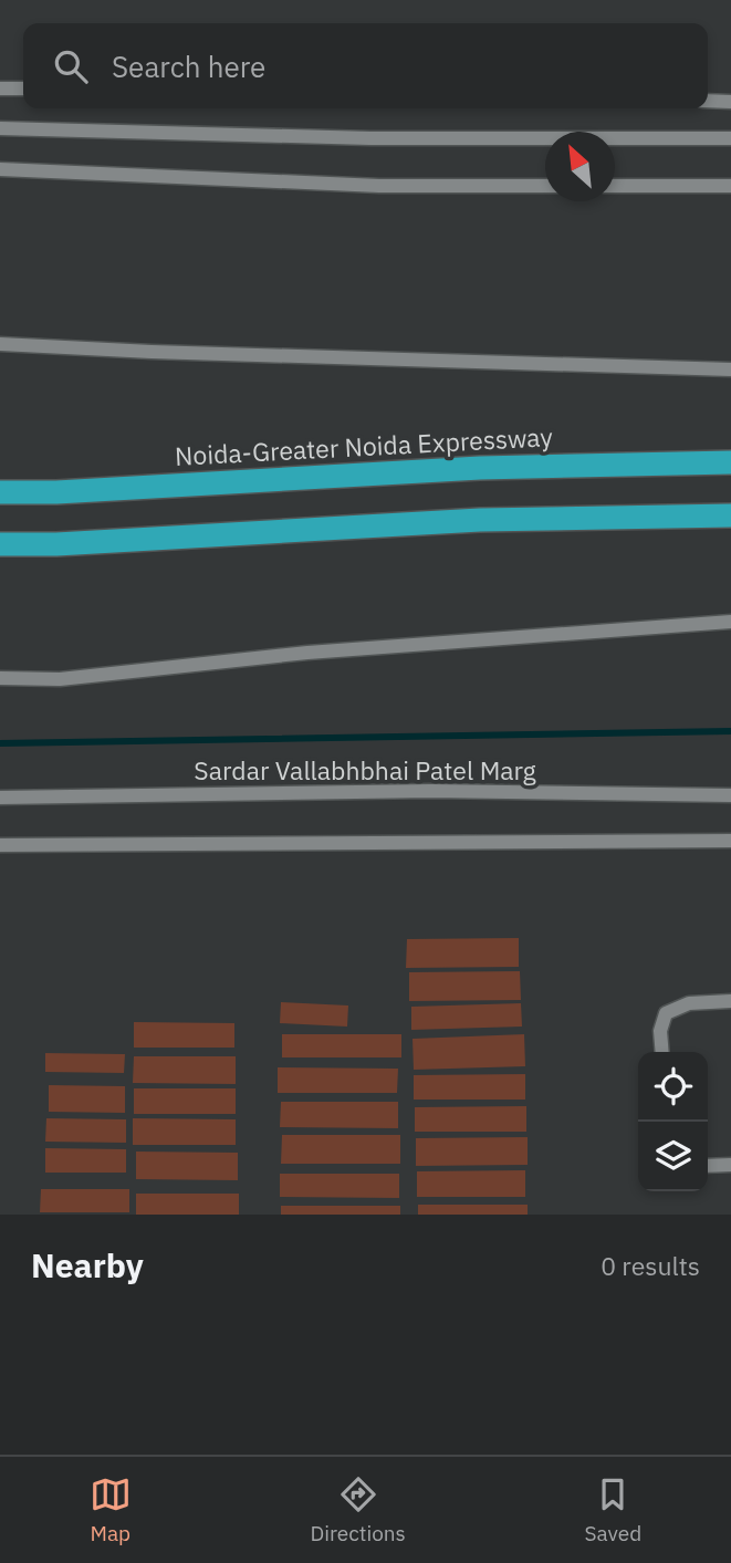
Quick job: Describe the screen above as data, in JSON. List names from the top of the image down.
{
  "streets": {
    "highway": ["Noida-Greater Noida Expressway"],
    "street": ["Sardar Vallabhbhai Patel Marg"]
  },
  "north": "top left",
  "page": {
    "search": "Search here",
    "heading": ["Nearby", "0 results"],
    "nav": ["Map", "Directions", "Saved"]
  }
}
